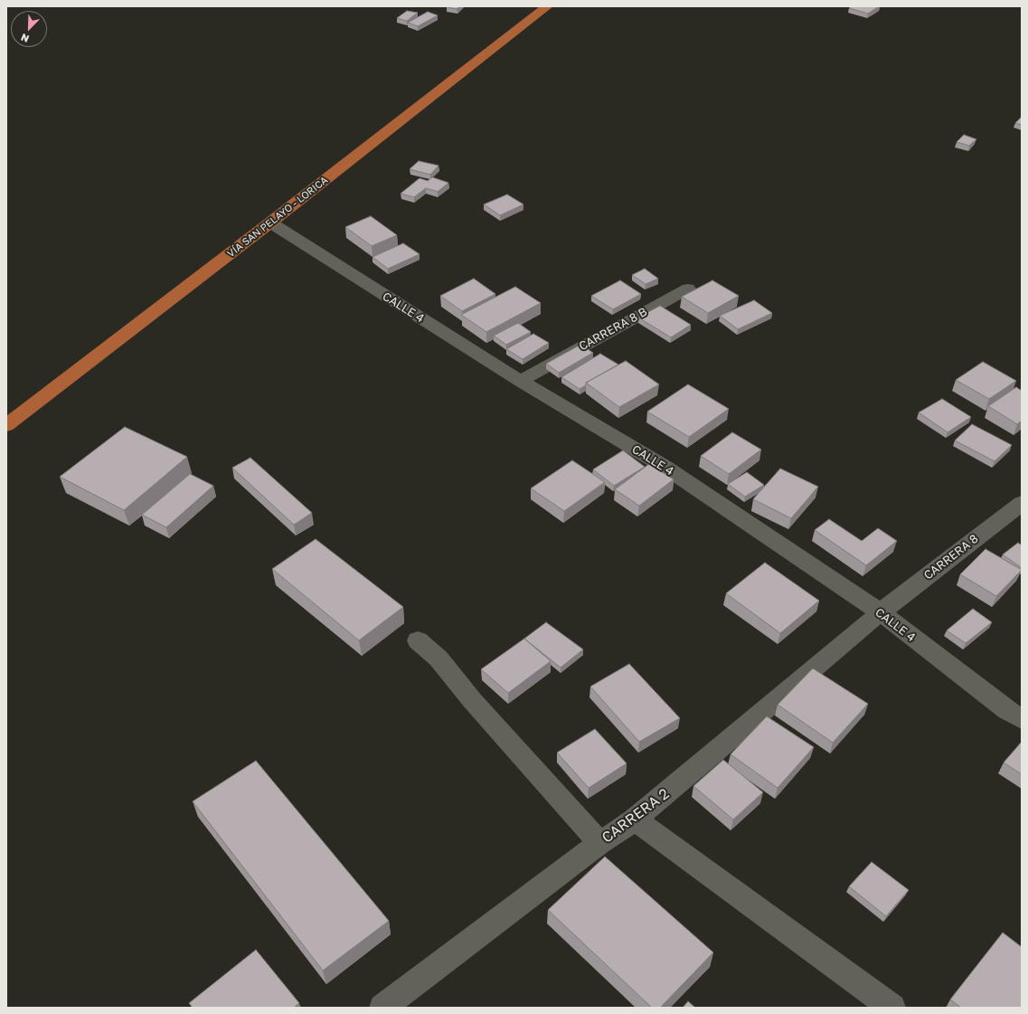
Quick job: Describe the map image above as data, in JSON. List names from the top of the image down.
{
  "streets": {
    "main road": ["VÍA SAN PELAYO - LORICA"],
    "street": [
      "CALLE 4",
      "CARRERA 8 B",
      "CARRERA 8",
      "CARRERA 2"
    ]
  },
  "crossings": [
    ["VÍA SAN PELAYO - LORICA", "CALLE 4"],
    ["CALLE 4", "CARRERA 8 B"],
    ["CALLE 4", "CARRERA 8"],
    ["CALLE 4", "CARRERA 2"],
    ["CARRERA 8", "CARRERA 2"]
  ],
  "north": "bottom left"
}
